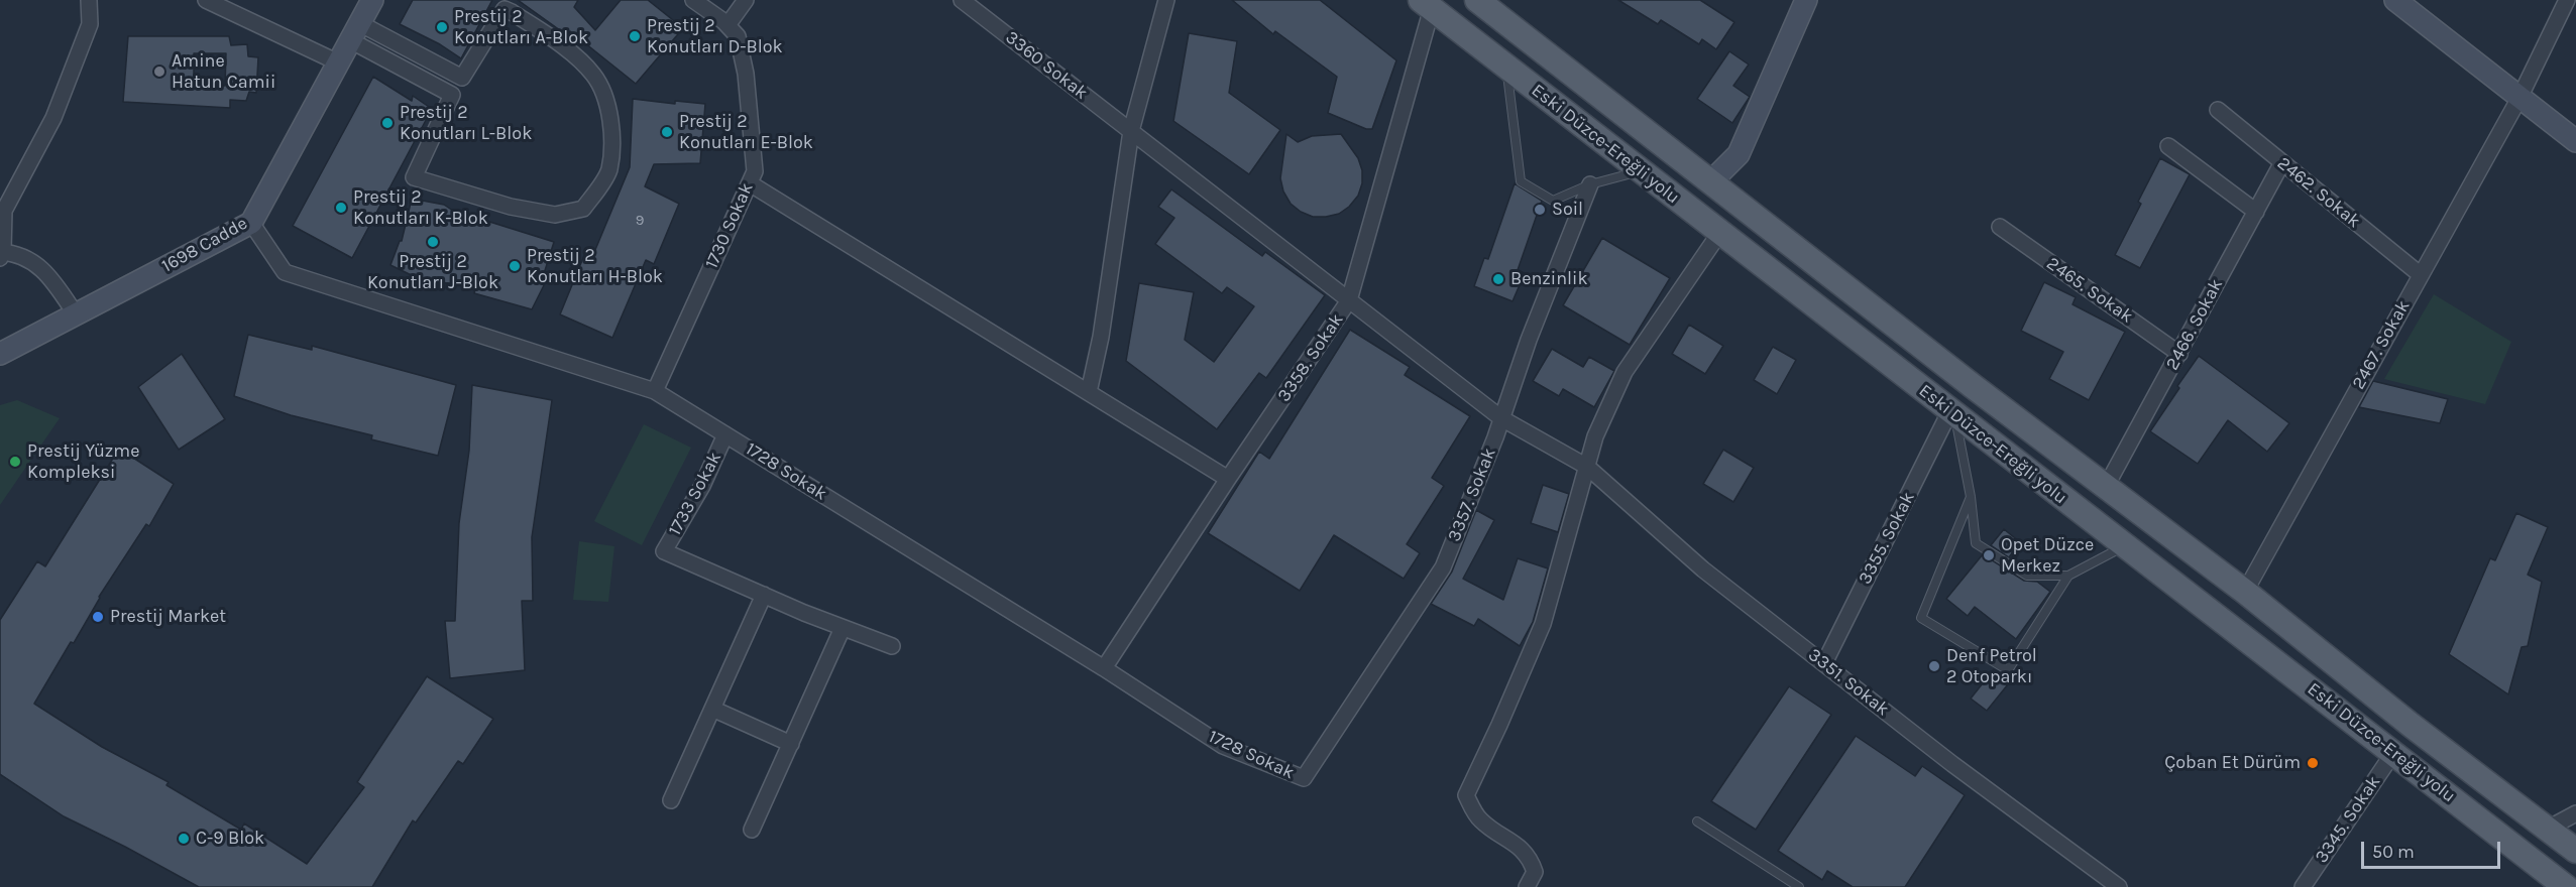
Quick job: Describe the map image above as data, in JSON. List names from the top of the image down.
{
  "streets": {
    "main road": ["Eski Düzce-Ereğli yolu"],
    "street": [
      "3360 Sokak",
      "2462. Sokak",
      "1730 Sokak",
      "1698 Cadde",
      "2465. Sokak",
      "2466. Sokak",
      "2467. Sokak",
      "3358. Sokak",
      "1728 Sokak",
      "1733 Sokak",
      "3357. Sokak",
      "3355. Sokak",
      "3351. Sokak",
      "3345. Sokak"
    ]
  },
  "crossings": [
    ["3360 Sokak", "3358. Sokak"],
    ["3360 Sokak", "3351. Sokak"],
    ["Eski Düzce-Ereğli yolu", "2466. Sokak"],
    ["Eski Düzce-Ereğli yolu", "2467. Sokak"],
    ["Eski Düzce-Ereğli yolu", "3358. Sokak"],
    ["Eski Düzce-Ereğli yolu", "3355. Sokak"],
    ["Eski Düzce-Ereğli yolu", "3345. Sokak"],
    ["2462. Sokak", "2466. Sokak"],
    ["2462. Sokak", "2467. Sokak"],
    ["1730 Sokak", "1728 Sokak"],
    ["1698 Cadde", "1728 Sokak"],
    ["2465. Sokak", "2466. Sokak"],
    ["3358. Sokak", "1728 Sokak"],
    ["3358. Sokak", "3351. Sokak"],
    ["1728 Sokak", "1733 Sokak"],
    ["1728 Sokak", "3357. Sokak"],
    ["3357. Sokak", "3351. Sokak"],
    ["3355. Sokak", "3351. Sokak"]
  ],
  "places": [
    "Prestij 2 Konutları A-Blok",
    "Prestij 2 Konutları D-Blok",
    "Amine Hatun Camii",
    "Prestij 2 Konutları L-Blok",
    "Prestij 2 Konutları E-Blok",
    "Prestij 2 Konutları K-Blok",
    "Soil",
    "Prestij 2 Konutları J-Blok",
    "Prestij 2 Konutları H-Blok",
    "Benzinlik",
    "Prestij Yüzme Kompleksi",
    "Opet Düzce Merkez",
    "Prestij Market",
    "Denf Petrol 2 Otoparkı",
    "Çoban Et Dürüm",
    "C-9 Blok"
  ],
  "house_numbers": ["9"],
  "scale_bar": "50 m"
}
